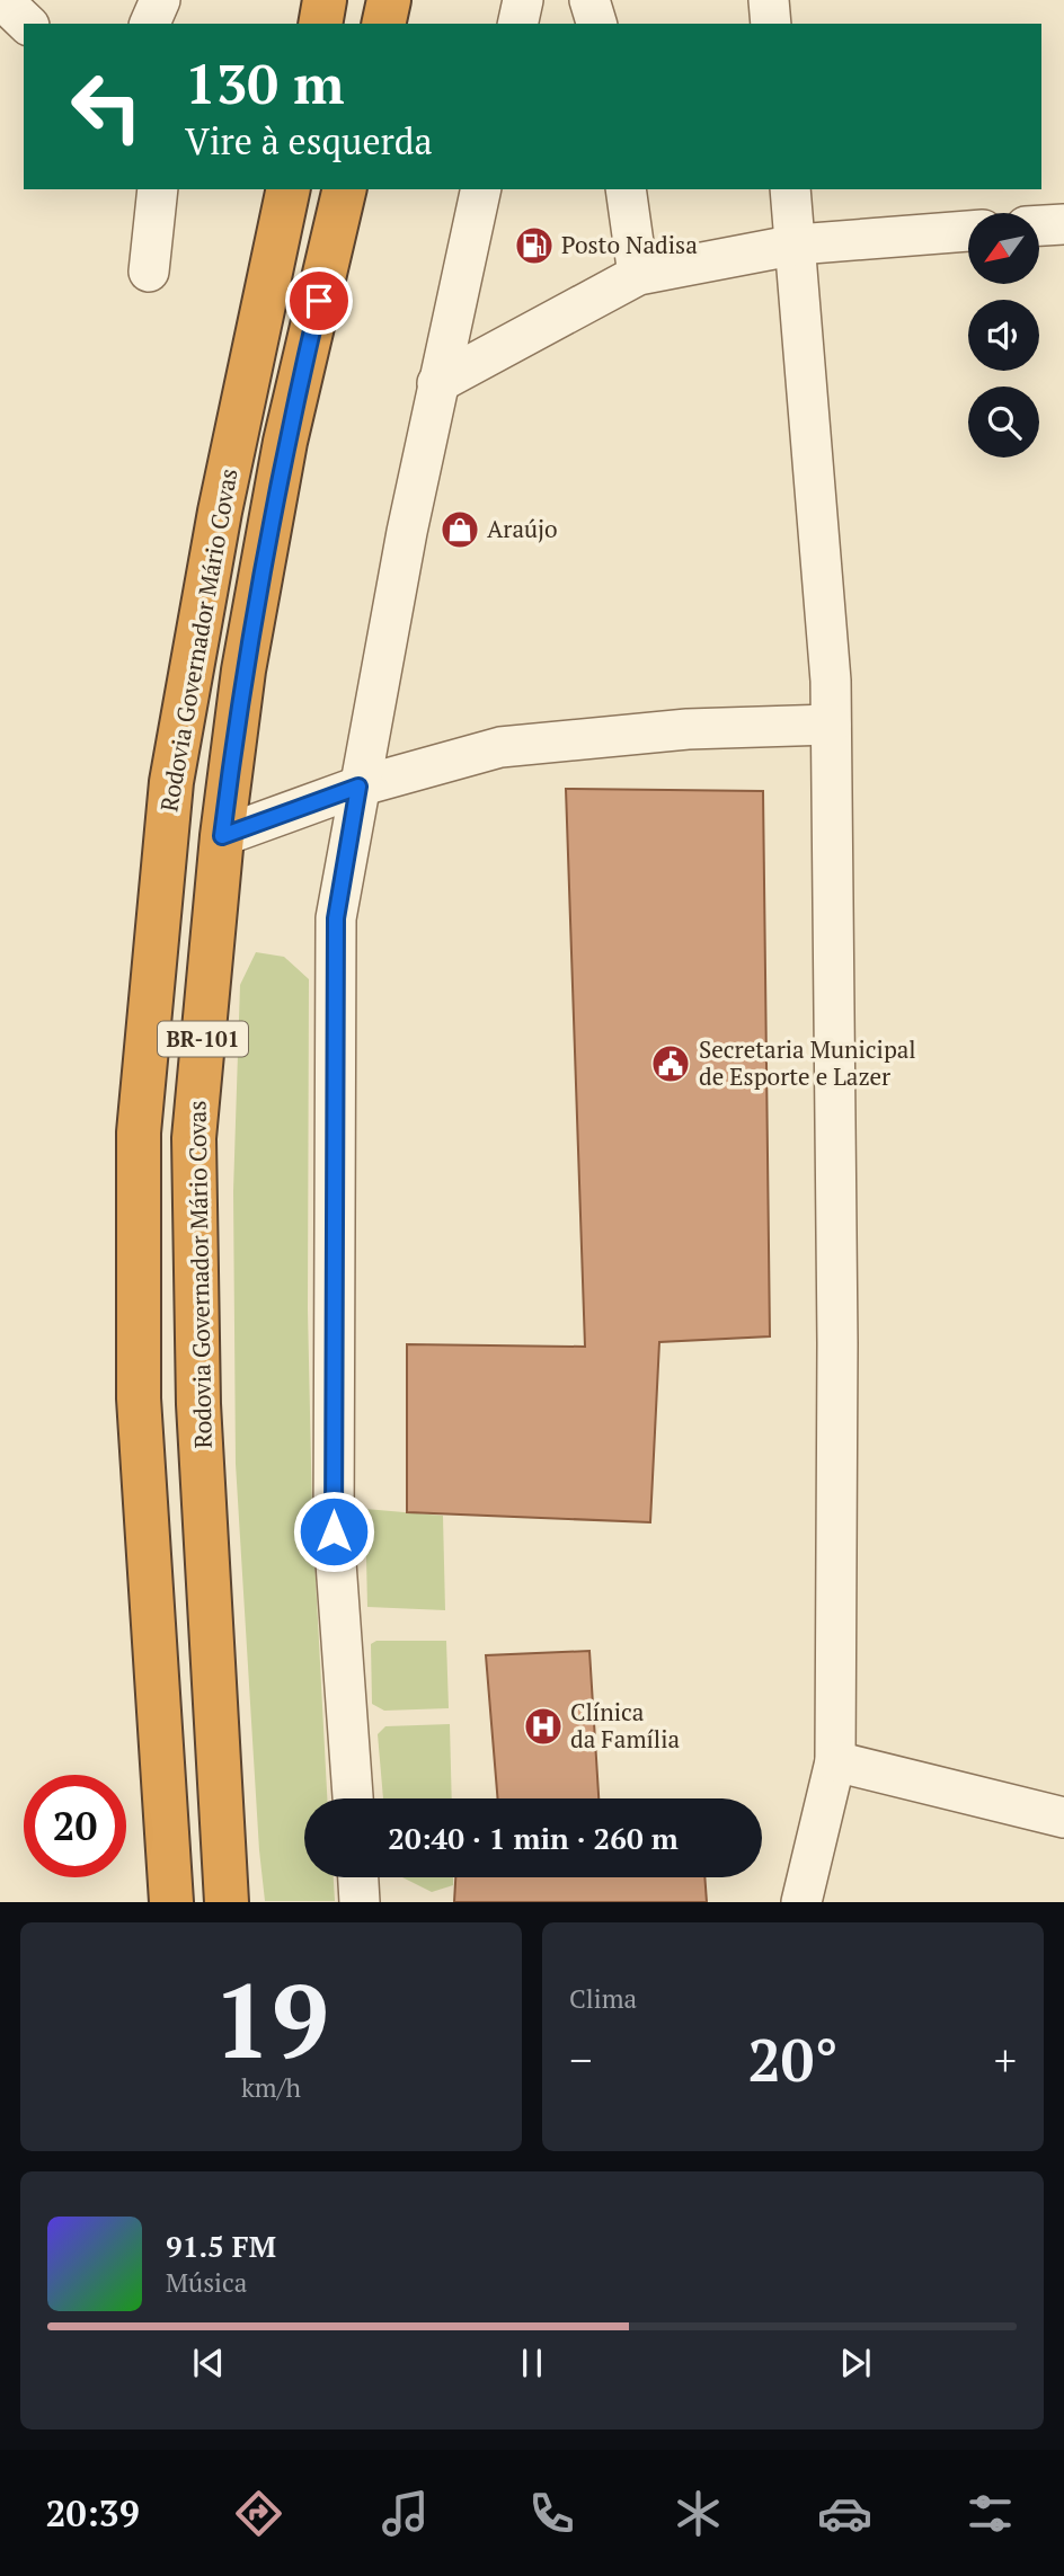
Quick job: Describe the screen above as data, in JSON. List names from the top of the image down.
{
  "streets": {
    "highway": ["Rodovia Governador Mário Covas", "BR-101"]
  },
  "places": {
    "fuel station": ["Posto Nadisa"],
    "shop": ["Araújo"],
    "public building": ["Secretaria Municipal de Esporte e Lazer"],
    "hospital": ["Clínica da Família"]
  },
  "north": "bottom left",
  "page": {
    "turn": ["130 m", "Vire à esquerda"],
    "limit": "20",
    "trip": "20:40 · 1 min · 260 m",
    "tile": [
      ["19", "km/h"],
      "Clima"
    ],
    "heat": ["−", "20°", "+"],
    "song": ["91.5 FM", "Música"],
    "tabs": "20:39"
  }
}
